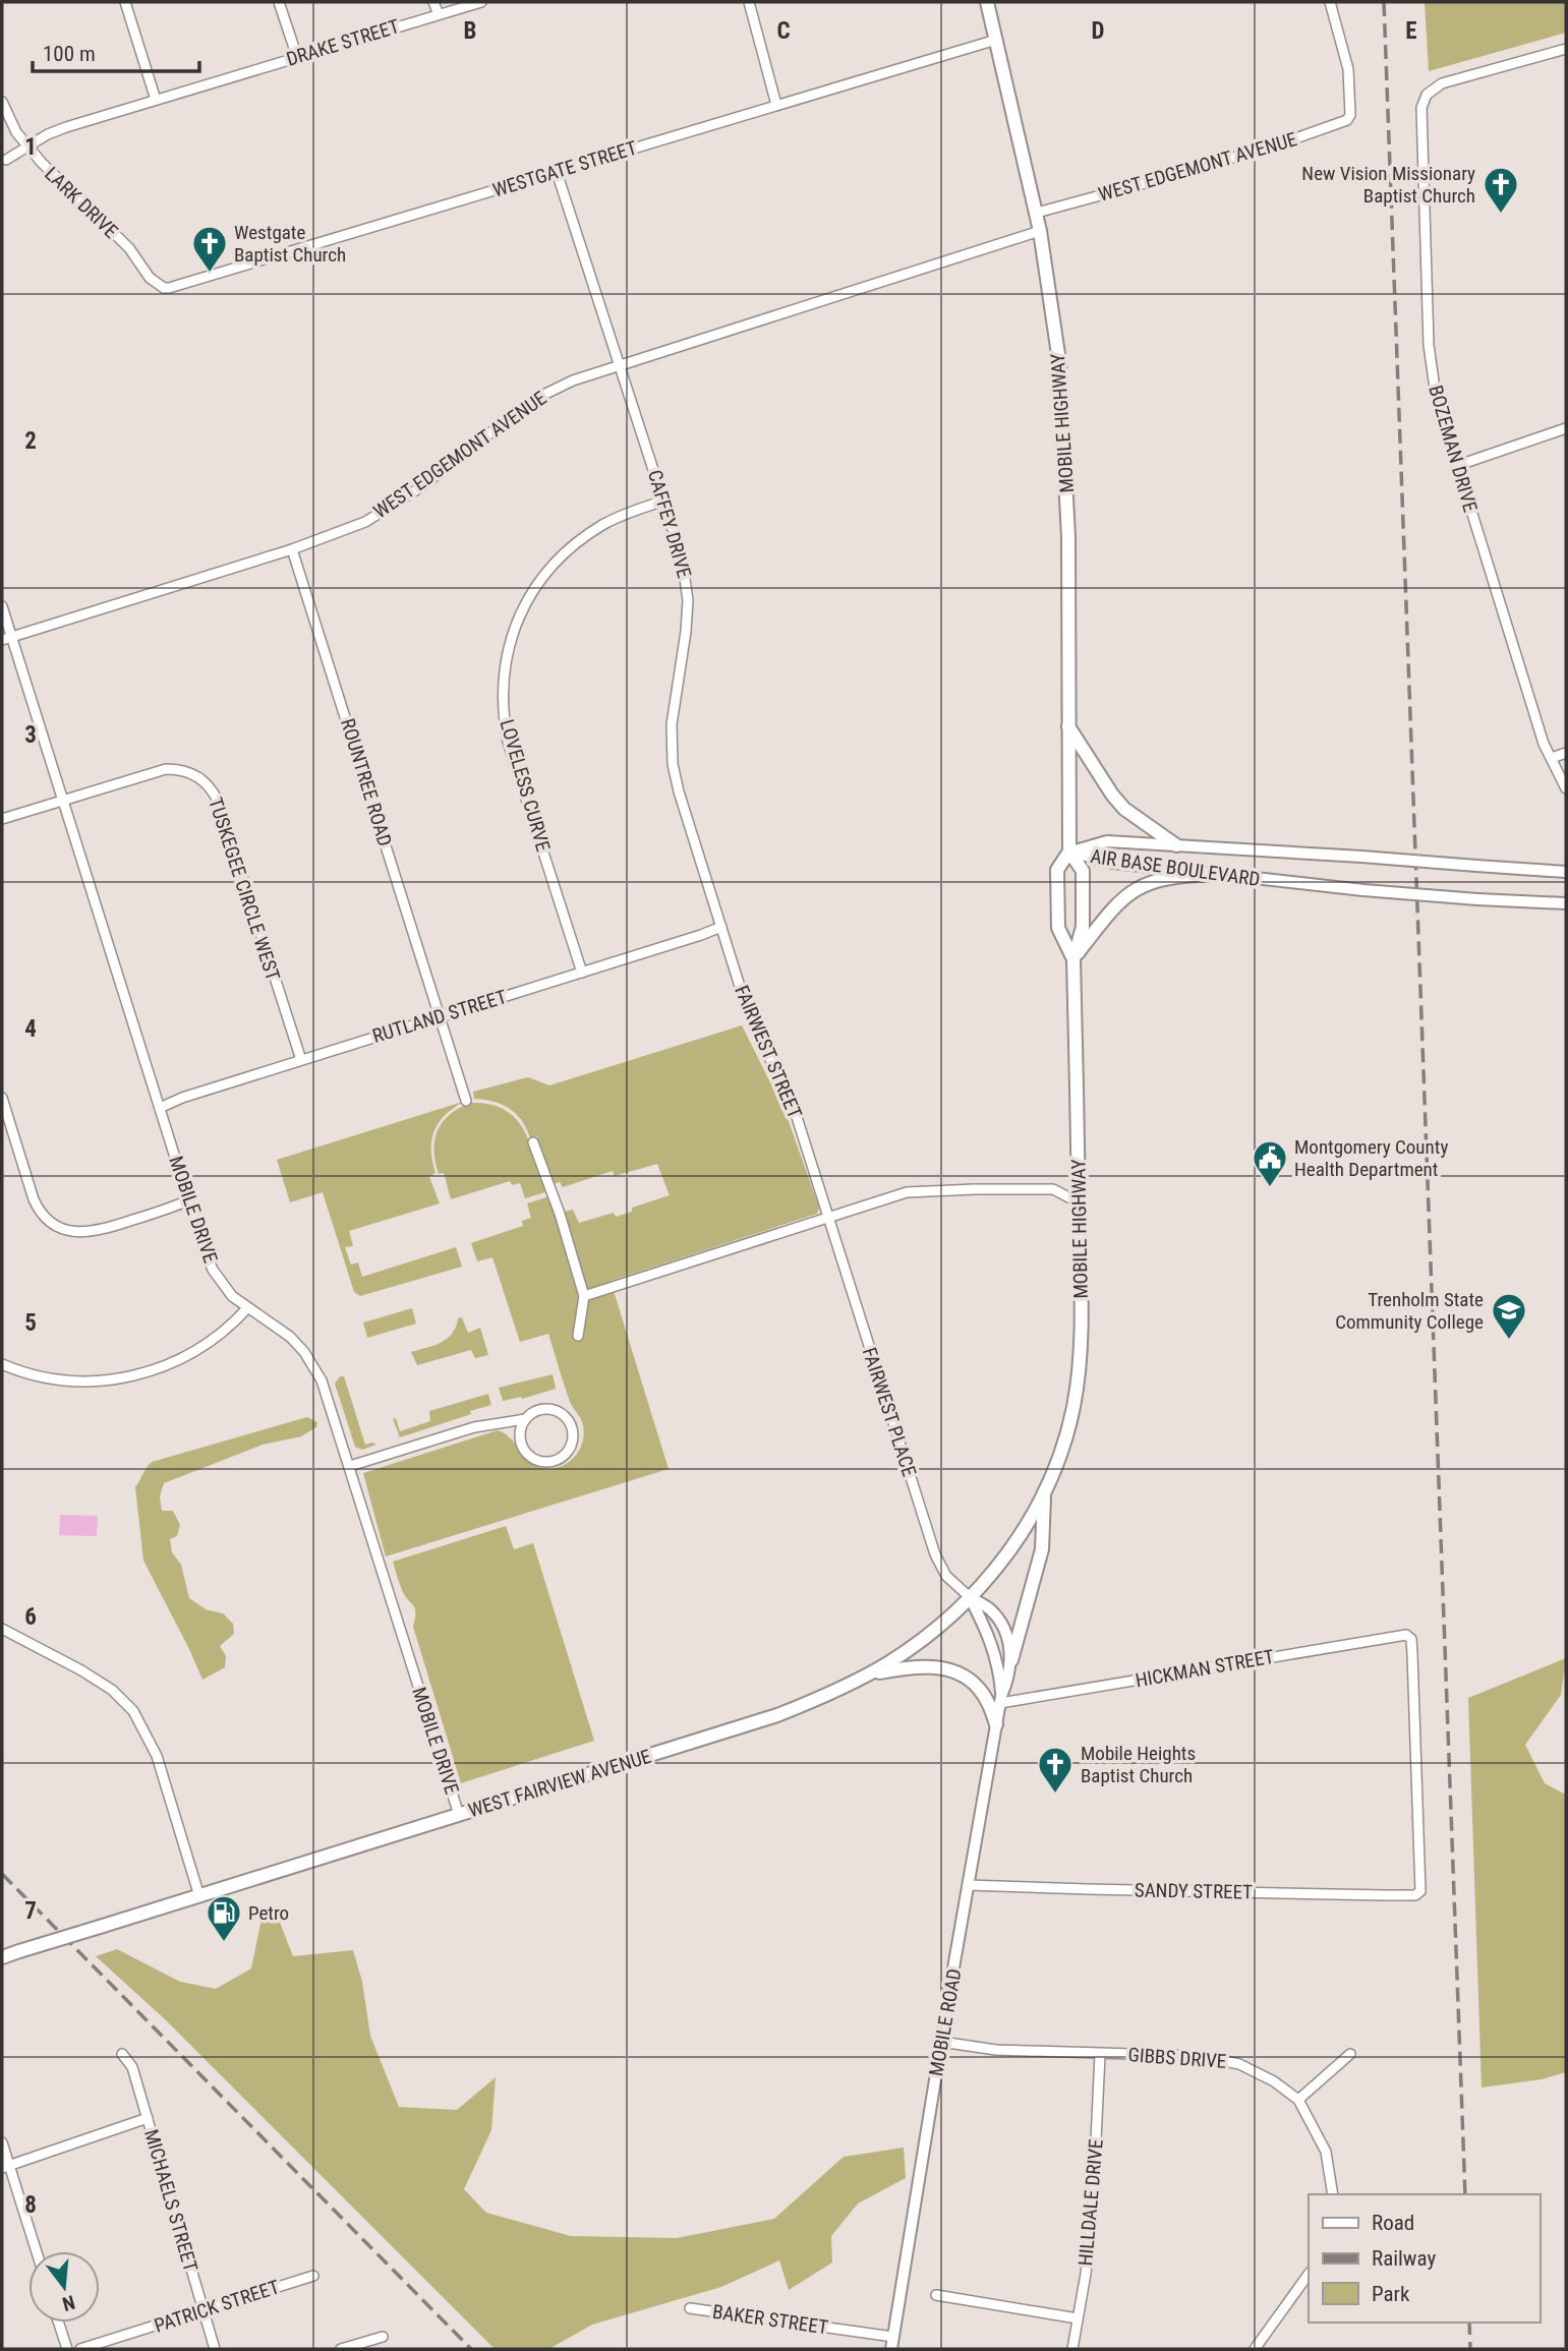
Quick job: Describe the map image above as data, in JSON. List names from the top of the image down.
{
  "streets": {
    "main road": ["MOBILE HIGHWAY", "WEST FAIRVIEW AVENUE"],
    "street": [
      "DRAKE STREET",
      "WEST EDGEMONT AVENUE",
      "WESTGATE STREET",
      "LARK DRIVE",
      "BOZEMAN DRIVE",
      "CAFFEY DRIVE",
      "ROUNTREE ROAD",
      "LOVELESS CURVE",
      "AIR BASE BOULEVARD",
      "TUSKEGEE CIRCLE WEST",
      "RUTLAND STREET",
      "FAIRWEST STREET",
      "MOBILE DRIVE",
      "FAIRWEST PLACE",
      "HICKMAN STREET",
      "SANDY STREET",
      "MOBILE ROAD",
      "GIBBS DRIVE",
      "MICHAELS STREET",
      "HILLDALE DRIVE",
      "PATRICK STREET",
      "BAKER STREET"
    ]
  },
  "crossings": [
    ["DRAKE STREET", "LARK DRIVE"],
    ["WEST EDGEMONT AVENUE", "MOBILE HIGHWAY"],
    ["WEST EDGEMONT AVENUE", "CAFFEY DRIVE"],
    ["WEST EDGEMONT AVENUE", "ROUNTREE ROAD"],
    ["WEST EDGEMONT AVENUE", "MOBILE DRIVE"],
    ["WESTGATE STREET", "LARK DRIVE"],
    ["WESTGATE STREET", "MOBILE HIGHWAY"],
    ["WESTGATE STREET", "CAFFEY DRIVE"],
    ["MOBILE HIGHWAY", "AIR BASE BOULEVARD"],
    ["MOBILE HIGHWAY", "WEST FAIRVIEW AVENUE"],
    ["CAFFEY DRIVE", "LOVELESS CURVE"],
    ["CAFFEY DRIVE", "RUTLAND STREET"],
    ["CAFFEY DRIVE", "FAIRWEST STREET"],
    ["ROUNTREE ROAD", "RUTLAND STREET"],
    ["LOVELESS CURVE", "RUTLAND STREET"],
    ["TUSKEGEE CIRCLE WEST", "RUTLAND STREET"],
    ["TUSKEGEE CIRCLE WEST", "MOBILE DRIVE"],
    ["RUTLAND STREET", "FAIRWEST STREET"],
    ["RUTLAND STREET", "MOBILE DRIVE"],
    ["FAIRWEST STREET", "FAIRWEST PLACE"],
    ["MOBILE DRIVE", "WEST FAIRVIEW AVENUE"],
    ["FAIRWEST PLACE", "WEST FAIRVIEW AVENUE"],
    ["FAIRWEST PLACE", "MOBILE ROAD"],
    ["HICKMAN STREET", "SANDY STREET"],
    ["HICKMAN STREET", "MOBILE ROAD"],
    ["WEST FAIRVIEW AVENUE", "MOBILE ROAD"],
    ["SANDY STREET", "MOBILE ROAD"],
    ["MOBILE ROAD", "GIBBS DRIVE"],
    ["MOBILE ROAD", "BAKER STREET"],
    ["GIBBS DRIVE", "HILLDALE DRIVE"],
    ["MICHAELS STREET", "PATRICK STREET"]
  ],
  "places": {
    "church": ["New Vision Missionary Baptist Church", "Westgate Baptist Church", "Mobile Heights Baptist Church"],
    "public building": ["Montgomery County Health Department"],
    "school or university": ["Trenholm State Community College"],
    "fuel station": ["Petro"]
  },
  "legend": ["Road", "Railway", "Park"],
  "scale_bar": "100 m",
  "north": "bottom",
  "grid": {
    "columns": [
      "B",
      "C",
      "D",
      "E"
    ],
    "rows": [
      "1",
      "2",
      "3",
      "4",
      "5",
      "6",
      "7",
      "8"
    ]
  }
}
